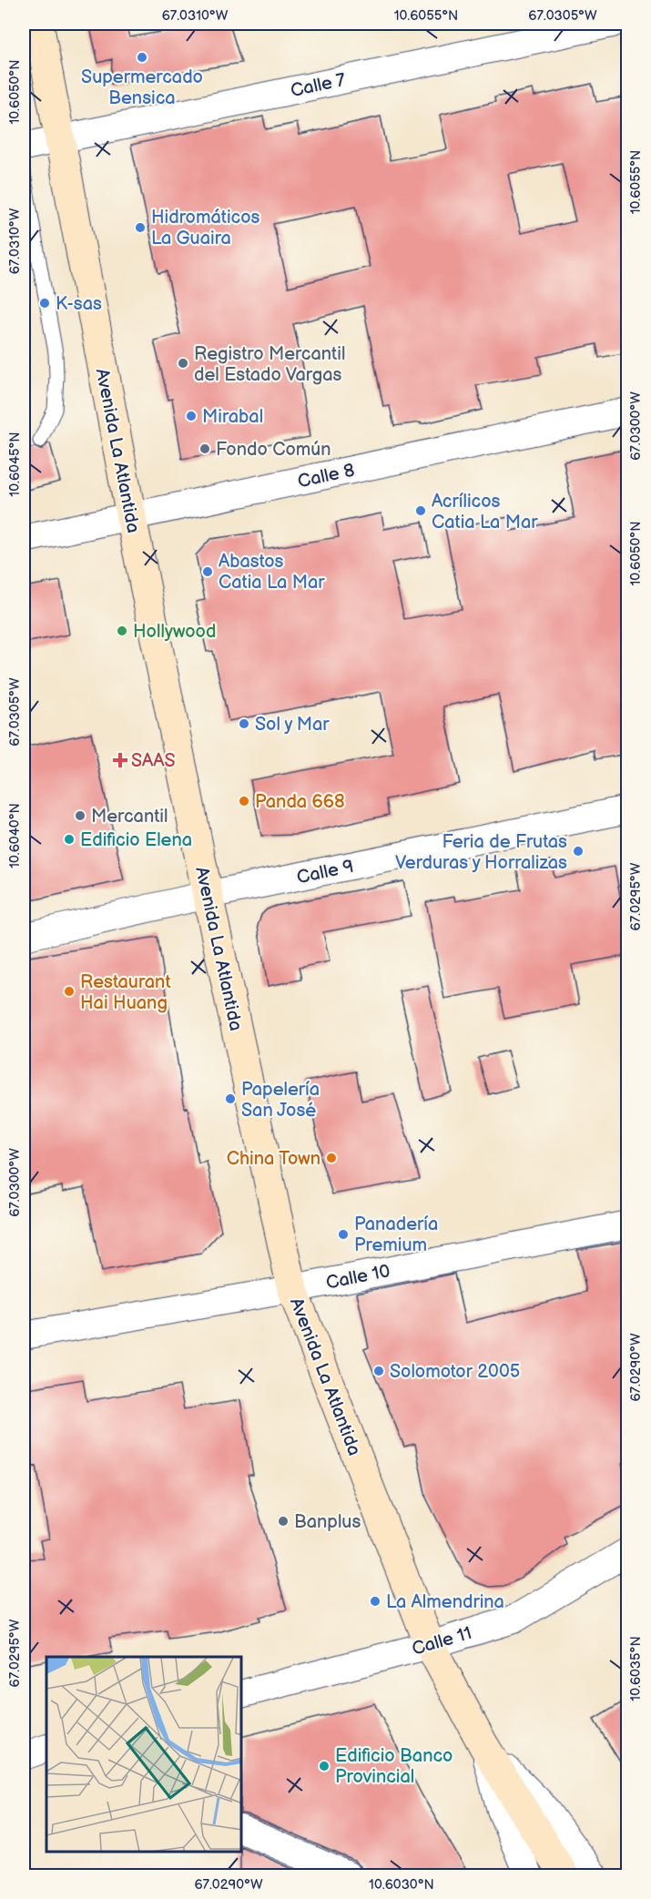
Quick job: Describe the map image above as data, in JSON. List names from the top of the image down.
{
  "streets": {
    "street": [
      "Calle 7",
      "Avenida La Atlantida",
      "Calle 8",
      "Calle 9",
      "Calle 10",
      "Calle 11"
    ]
  },
  "crossings": [
    ["Calle 7", "Avenida La Atlantida"],
    ["Avenida La Atlantida", "Calle 8"],
    ["Avenida La Atlantida", "Calle 9"],
    ["Avenida La Atlantida", "Calle 10"],
    ["Avenida La Atlantida", "Calle 11"]
  ],
  "places": {
    "other": [
      "Supermercado Bensica",
      "Hidromáticos La Guaira",
      "K-sas",
      "Registro Mercantil del Estado Vargas",
      "Mirabal",
      "Fondo Común",
      "Acrílicos Catia La Mar",
      "Abastos Catia La Mar",
      "Hollywood",
      "Sol y Mar",
      "Panda 668",
      "Mercantil",
      "Edificio Elena",
      "Feria de Frutas Verduras y Horralizas",
      "Restaurant Hai Huang",
      "Papelería San José",
      "China Town",
      "Panadería Premium",
      "Solomotor 2005",
      "Banplus",
      "La Almendrina",
      "Edificio Banco Provincial"
    ],
    "health": ["SAAS"]
  },
  "coordinates": [
    "67.0310°W",
    "10.6055°N",
    "67.0305°W",
    "10.6050°N",
    "67.0300°W",
    "10.6045°N",
    "10.6040°N",
    "67.0295°W",
    "67.0290°W",
    "10.6035°N",
    "10.6030°N"
  ]
}
